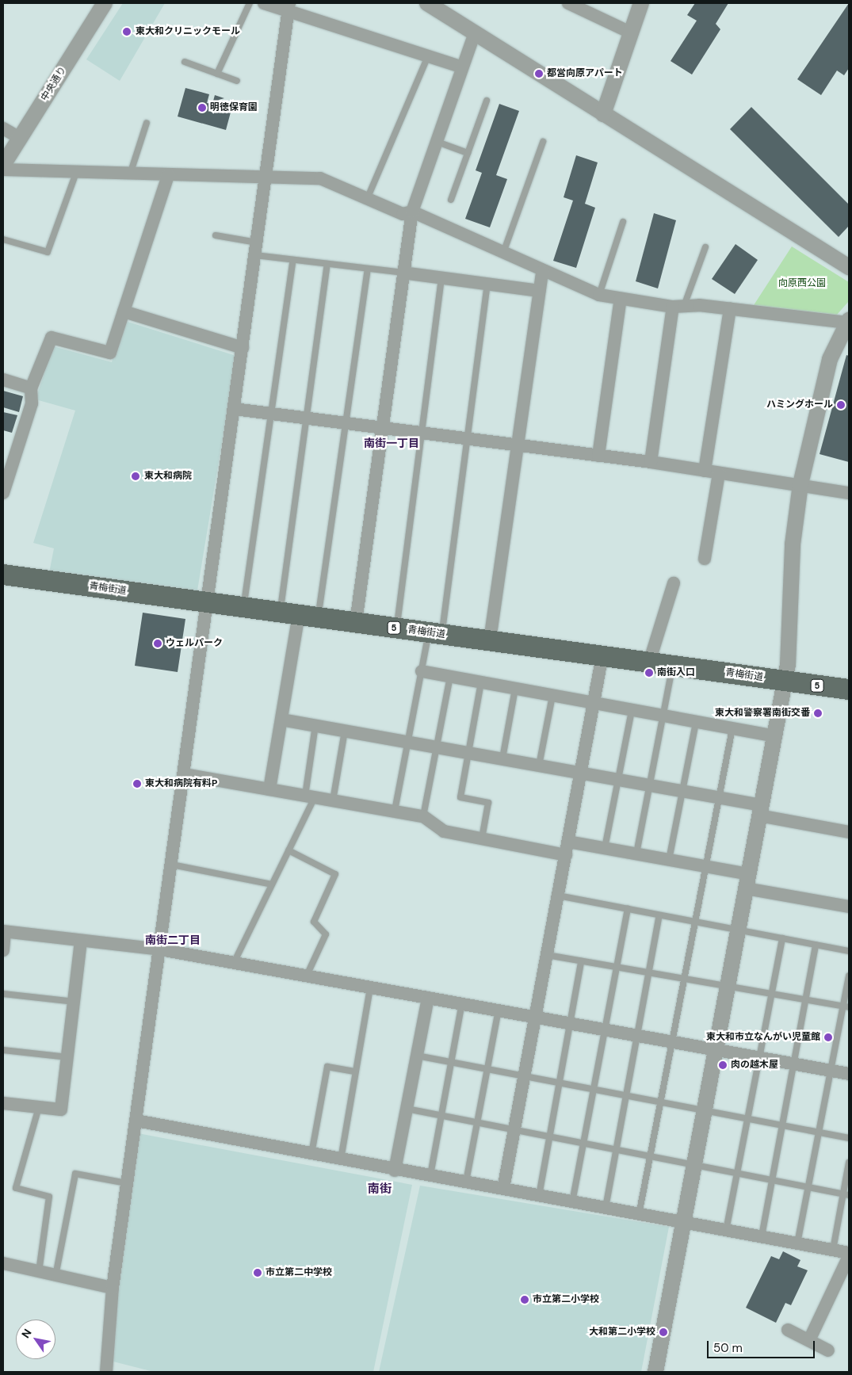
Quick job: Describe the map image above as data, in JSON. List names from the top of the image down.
{
  "streets": {
    "main road": ["青梅街道", "5"],
    "street": ["中央通り"]
  },
  "districts": ["南街一丁目", "南街二丁目", "南街"],
  "parks": ["向原西公園"],
  "places": [
    "東大和クリニックモール",
    "都営向原アパート",
    "明徳保育園",
    "ハミングホール",
    "東大和病院",
    "ウェルパーク",
    "南街入口",
    "東大和警察署南街交番",
    "東大和病院有料P",
    "東大和市立なんがい児童館",
    "肉の越木屋",
    "市立第二中学校",
    "市立第二小学校",
    "大和第二小学校"
  ],
  "scale_bar": "50 m",
  "north": "top left"
}
